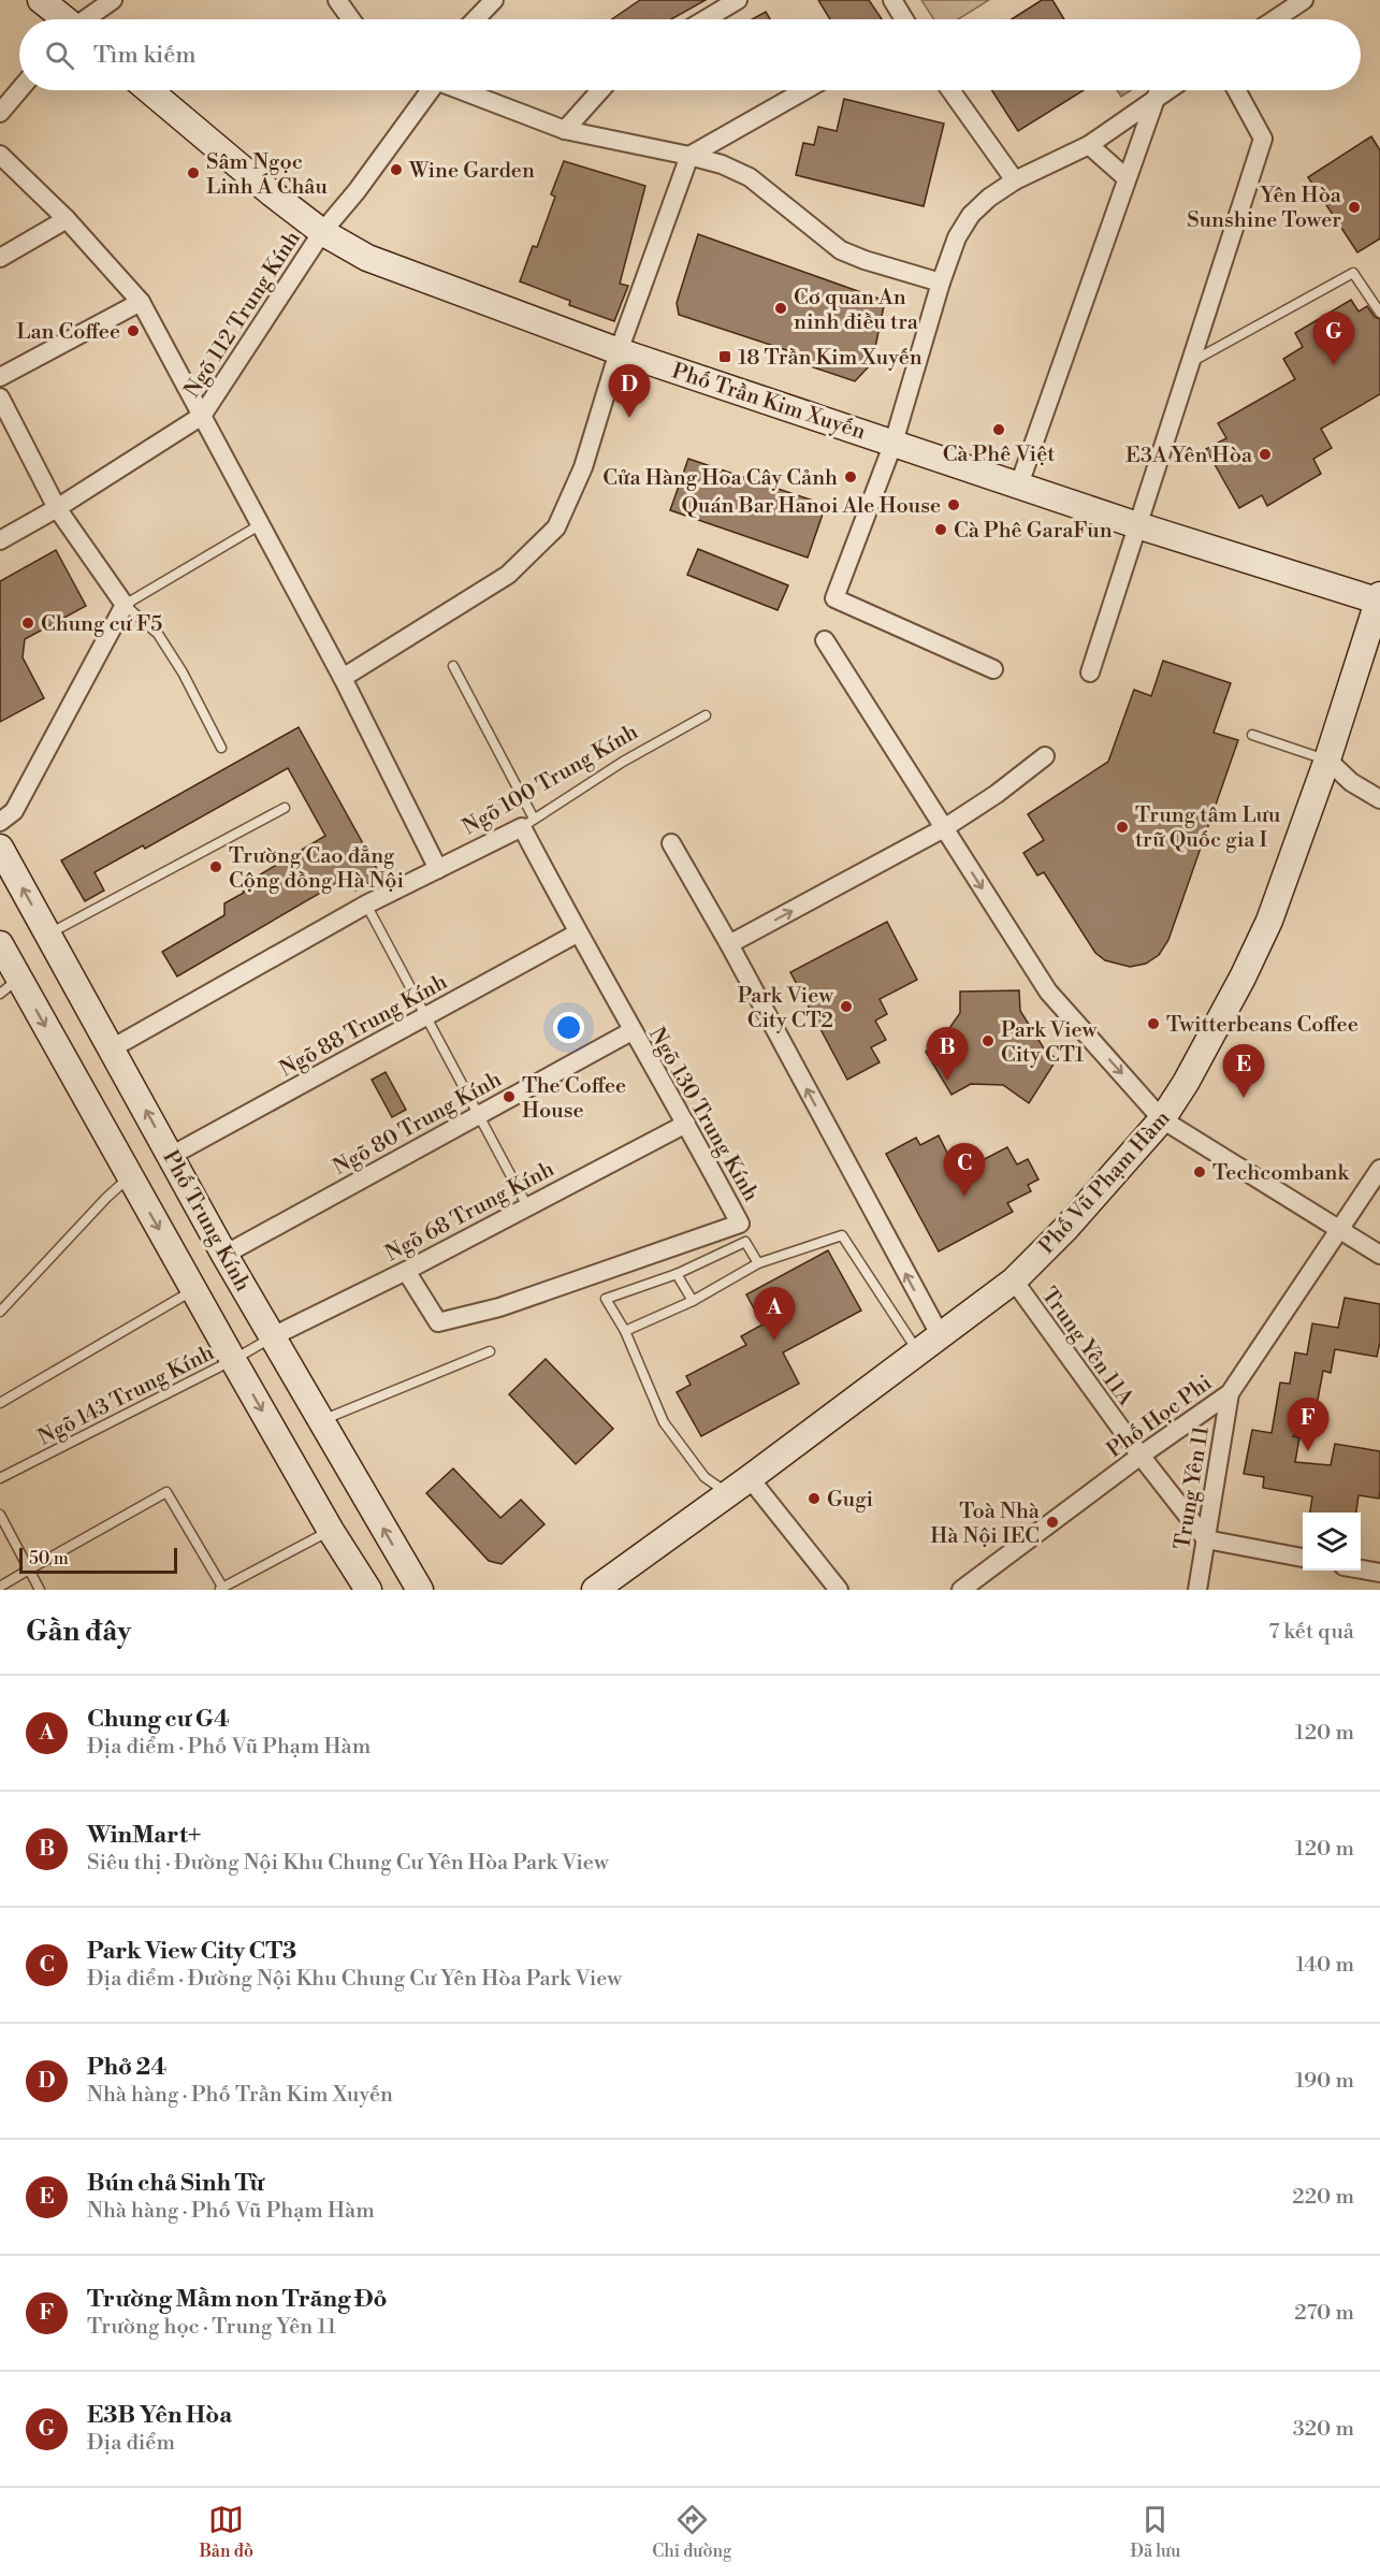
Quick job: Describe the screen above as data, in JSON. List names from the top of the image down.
{
  "streets": {
    "street": [
      "Ngõ 112 Trung Kính",
      "Phố Trần Kim Xuyến",
      "Ngõ 100 Trung Kính",
      "Ngõ 88 Trung Kính",
      "Ngõ 130 Trung Kính",
      "Ngõ 80 Trung Kính",
      "Phố Vũ Phạm Hàm",
      "Ngõ 68 Trung Kính",
      "Phố Trung Kính",
      "Trung Yên 11A",
      "Phố Học Phi",
      "Trung Yên 11"
    ],
    "lane": ["Ngõ 143 Trung Kính"]
  },
  "crossings": [
    ["Ngõ 112 Trung Kính", "Phố Trần Kim Xuyến"],
    ["Phố Trần Kim Xuyến", "Phố Vũ Phạm Hàm"],
    ["Ngõ 100 Trung Kính", "Ngõ 130 Trung Kính"],
    ["Ngõ 100 Trung Kính", "Phố Trung Kính"],
    ["Ngõ 88 Trung Kính", "Ngõ 130 Trung Kính"],
    ["Ngõ 88 Trung Kính", "Phố Trung Kính"],
    ["Ngõ 130 Trung Kính", "Ngõ 80 Trung Kính"],
    ["Ngõ 130 Trung Kính", "Ngõ 68 Trung Kính"],
    ["Ngõ 80 Trung Kính", "Phố Trung Kính"],
    ["Phố Vũ Phạm Hàm", "Trung Yên 11A"],
    ["Ngõ 68 Trung Kính", "Phố Trung Kính"],
    ["Ngõ 68 Trung Kính", "Ngõ 143 Trung Kính"],
    ["Phố Trung Kính", "Ngõ 143 Trung Kính"],
    ["Trung Yên 11A", "Phố Học Phi"],
    ["Trung Yên 11A", "Trung Yên 11"],
    ["Phố Học Phi", "Trung Yên 11"]
  ],
  "places": {
    "other": [
      "Wine Garden",
      "Sâm Ngọc Linh Á Châu",
      "Yên Hòa Sunshine Tower",
      "Cơ quan An ninh điều tra",
      "Lan Coffee",
      "Cà Phê Việt",
      "E3A Yên Hòa",
      "Cửa Hàng Hoa Cây Cảnh",
      "Quán Bar Hanoi Ale House",
      "Cà Phê GaraFun",
      "Chung cư F5",
      "Trung tâm Lưu trữ Quốc gia I",
      "Trường Cao đẳng Cộng đồng Hà Nội",
      "Park View City CT2",
      "Twitterbeans Coffee",
      "Park View City CT1",
      "The Coffee House",
      "Techcombank",
      "Gugi",
      "Toà Nhà Hà Nội IEC"
    ],
    "transit": ["18 Trần Kim Xuyến"]
  },
  "scale_bar": "50 m",
  "page": {
    "search": "Tìm kiếm",
    "pins": [
      "G",
      "D",
      "B",
      "E",
      "C",
      "A",
      "F"
    ],
    "scale": "50 m",
    "heading": ["Gần đây", "7 kết quả"],
    "list": [
      {
        "mark": "A",
        "name": "Chung cư G4",
        "note": "Địa điểm · Phố Vũ Phạm Hàm",
        "value": "120 m"
      },
      {
        "mark": "B",
        "name": "WinMart+",
        "note": "Siêu thị · Đường Nội Khu Chung Cư Yên Hòa Park View",
        "value": "120 m"
      },
      {
        "mark": "C",
        "name": "Park View City CT3",
        "note": "Địa điểm · Đường Nội Khu Chung Cư Yên Hòa Park View",
        "value": "140 m"
      },
      {
        "mark": "D",
        "name": "Phở 24",
        "note": "Nhà hàng · Phố Trần Kim Xuyến",
        "value": "190 m"
      },
      {
        "mark": "E",
        "name": "Bún chả Sinh Từ",
        "note": "Nhà hàng · Phố Vũ Phạm Hàm",
        "value": "220 m"
      },
      {
        "mark": "F",
        "name": "Trường Mầm non Trăng Đỏ",
        "note": "Trường học · Trung Yên 11",
        "value": "270 m"
      },
      {
        "mark": "G",
        "name": "E3B Yên Hòa",
        "note": "Địa điểm",
        "value": "320 m"
      }
    ],
    "nav": ["Bản đồ", "Chỉ đường", "Đã lưu"]
  }
}
